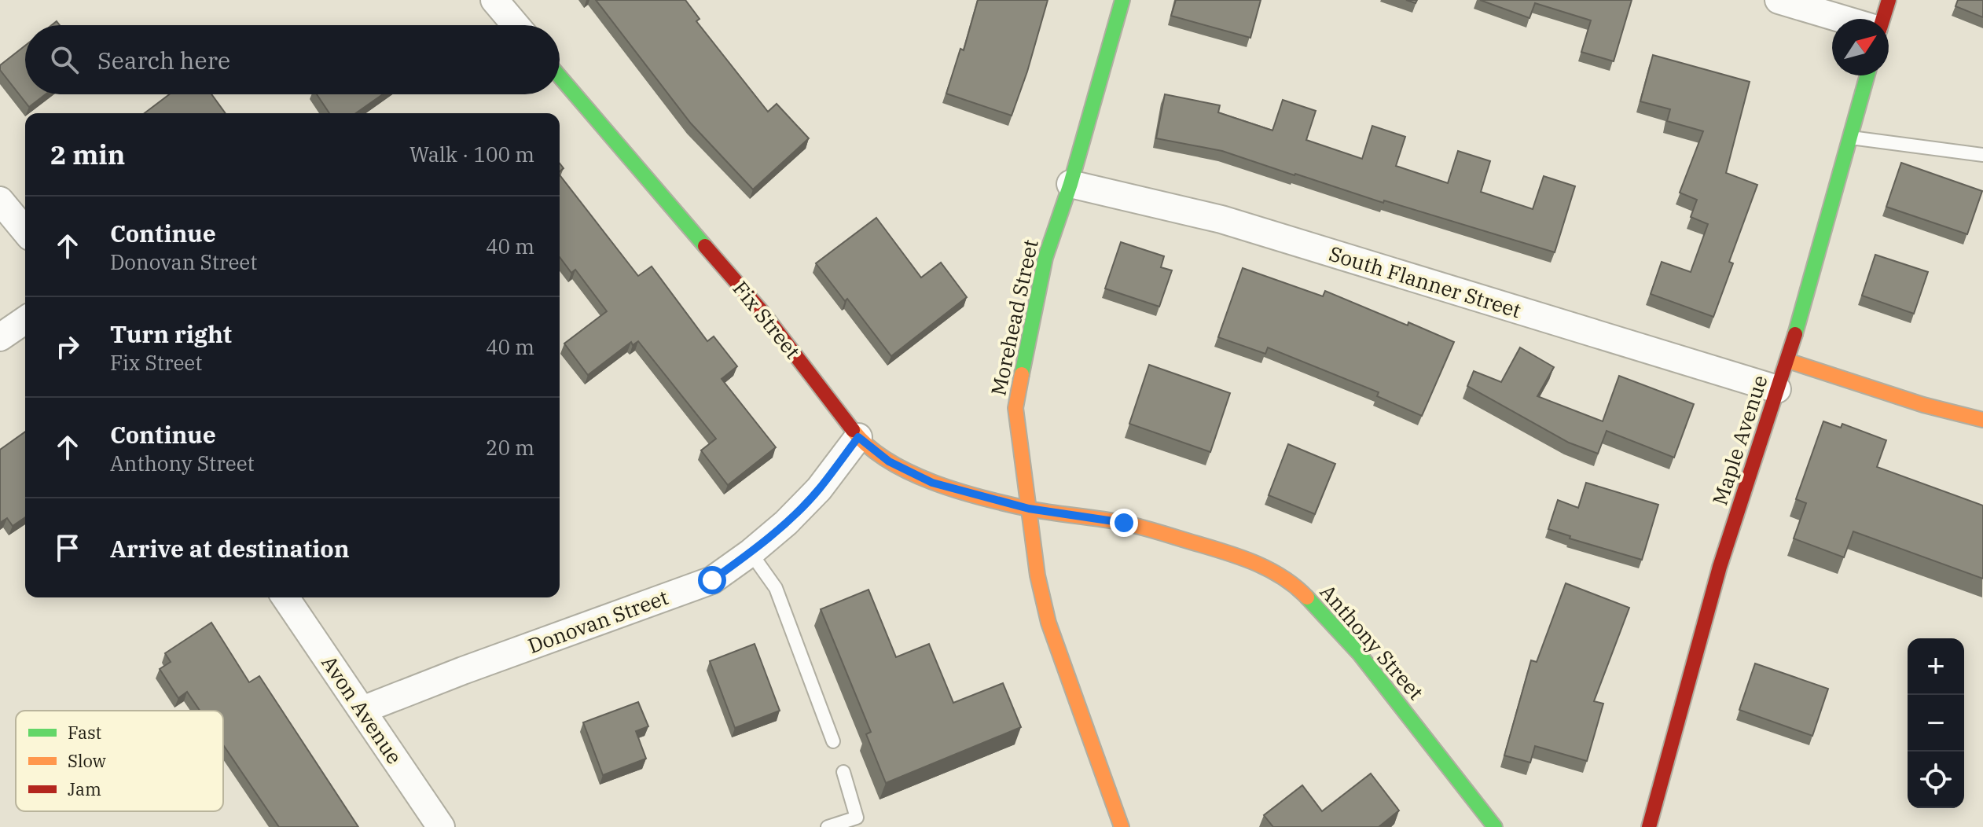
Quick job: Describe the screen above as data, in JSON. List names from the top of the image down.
{
  "streets": {
    "street": [
      "South Flanner Street",
      "Morehead Street",
      "Fix Street",
      "Maple Avenue",
      "Donovan Street",
      "Anthony Street",
      "Avon Avenue"
    ]
  },
  "crossings": [
    ["South Flanner Street", "Morehead Street"],
    ["South Flanner Street", "Maple Avenue"],
    ["Morehead Street", "Fix Street"],
    ["Morehead Street", "Anthony Street"],
    ["Fix Street", "Donovan Street"],
    ["Fix Street", "Anthony Street"],
    ["Donovan Street", "Avon Avenue"]
  ],
  "legend": ["Fast", "Slow", "Jam"],
  "north": "top right",
  "page": {
    "search": "Search here",
    "heading": ["2 min", "Walk · 100 m"],
    "list": [
      ["Continue", "Donovan Street", "40 m"],
      ["Turn right", "Fix Street", "40 m"],
      ["Continue", "Anthony Street", "20 m"],
      "Arrive at destination"
    ],
    "map_buttons": ["+", "−"]
  }
}
